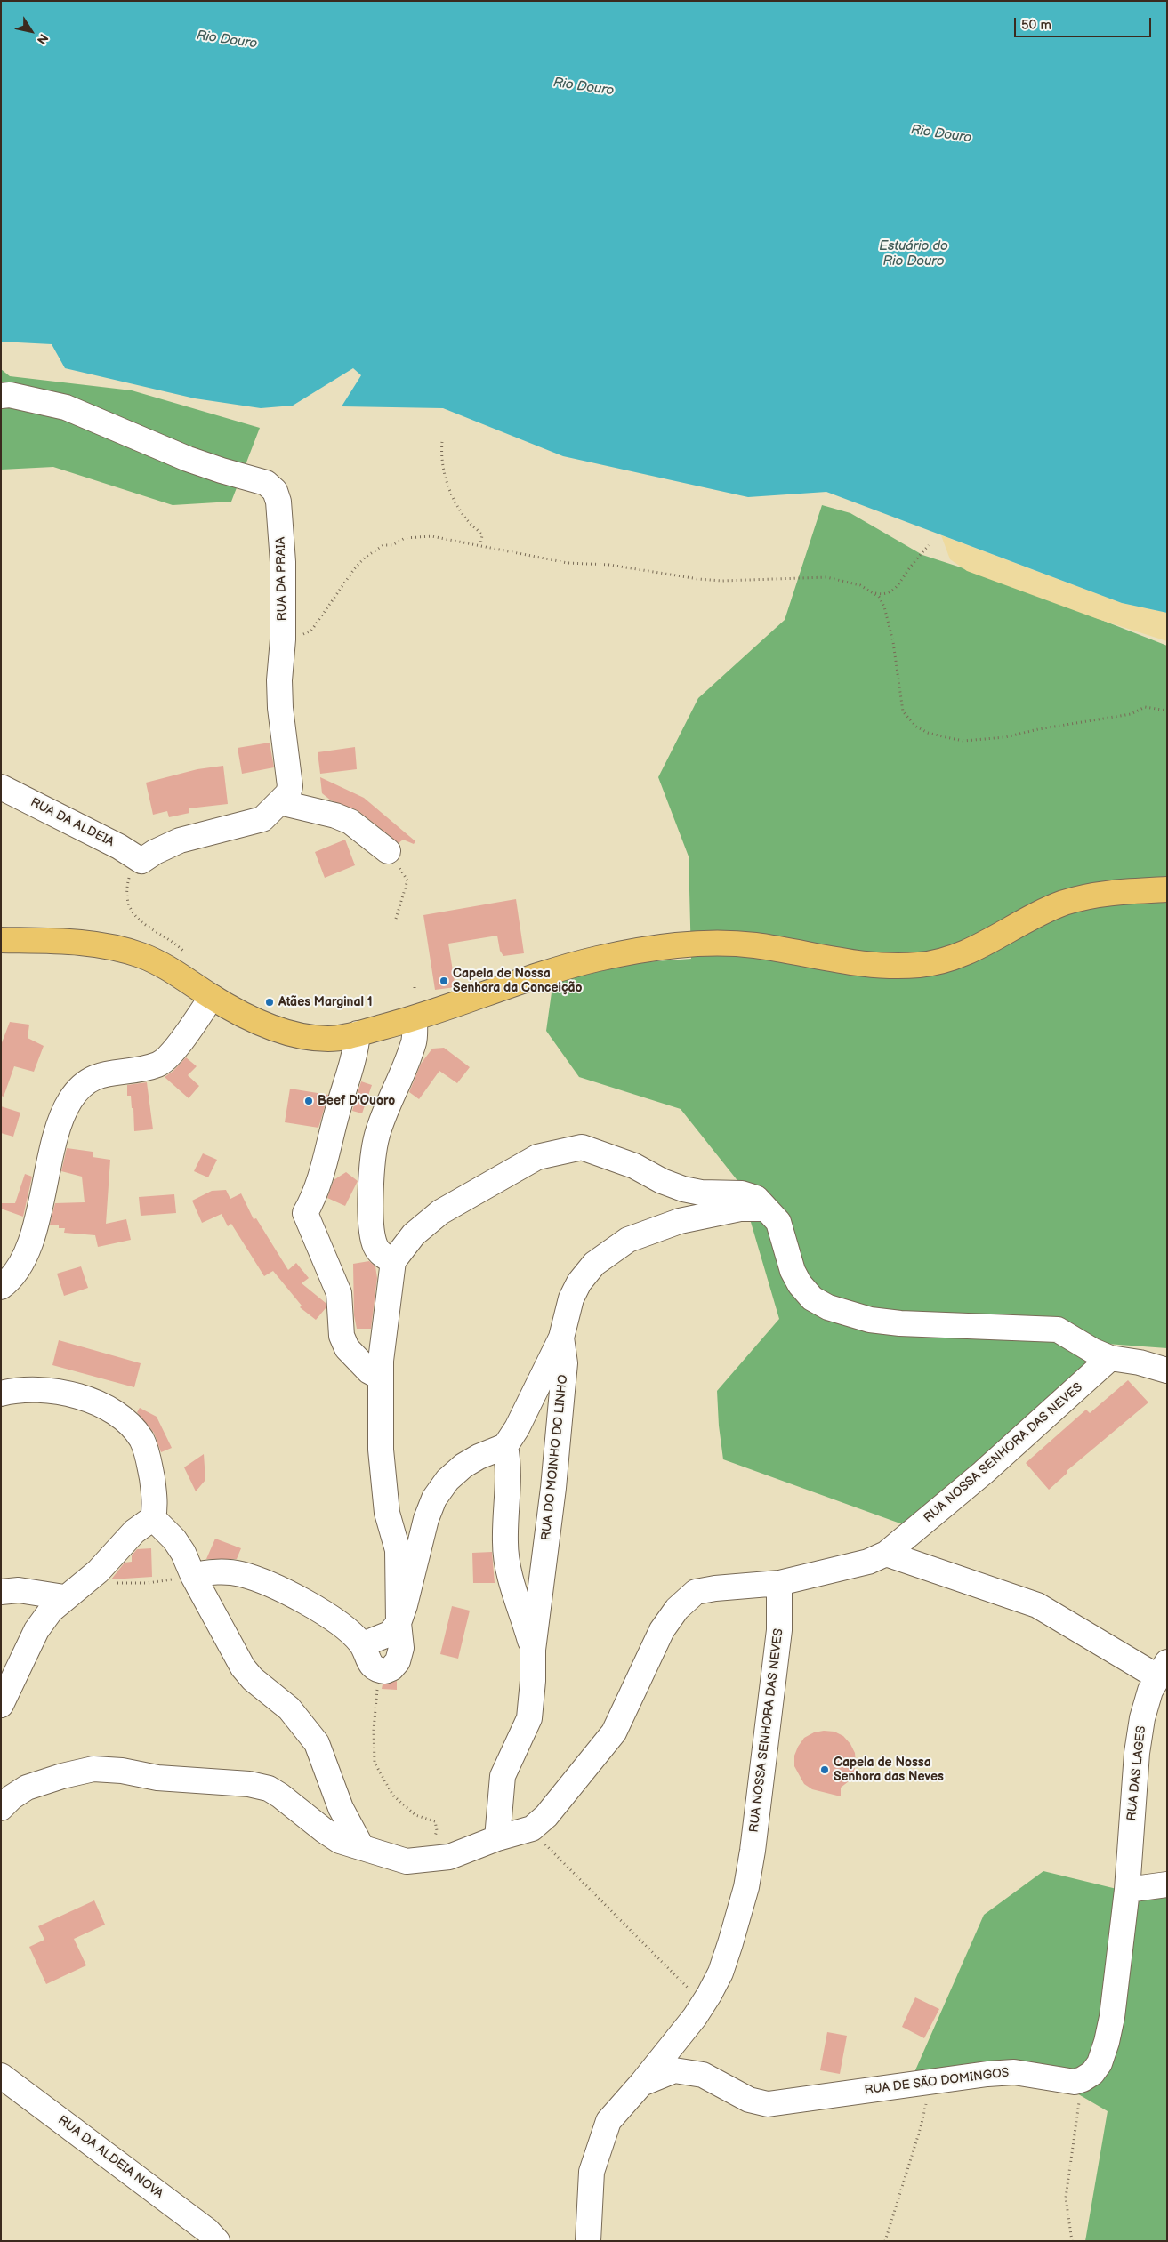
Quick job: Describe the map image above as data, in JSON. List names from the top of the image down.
{
  "streets": {
    "street": [
      "RUA DA PRAIA",
      "RUA DA ALDEIA",
      "RUA NOSSA SENHORA DAS NEVES",
      "RUA DO MOINHO DO LINHO",
      "RUA DAS LAGES",
      "RUA DE SÃO DOMINGOS",
      "RUA DA ALDEIA NOVA"
    ]
  },
  "crossings": [
    ["RUA DA PRAIA", "RUA DA ALDEIA"],
    ["RUA NOSSA SENHORA DAS NEVES", "RUA DE SÃO DOMINGOS"]
  ],
  "water": ["Rio Douro", "Estuário do Rio Douro"],
  "places": [
    "Capela de Nossa Senhora da Conceição",
    "Atães Marginal 1",
    "Beef D'Ouoro",
    "Capela de Nossa Senhora das Neves"
  ],
  "scale_bar": "50 m",
  "north": "bottom right"
}
